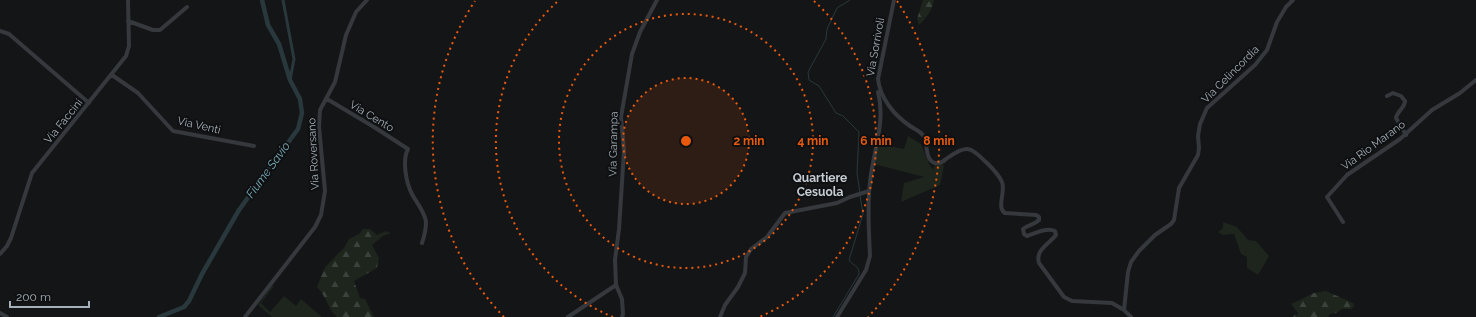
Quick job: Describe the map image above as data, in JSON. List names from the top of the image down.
{
  "streets": {
    "street": [
      "Via Sorrivoli",
      "Via Celincordia",
      "Via Cento",
      "Via Faccini",
      "Via Venti",
      "Via Garampa",
      "Via Rio Marano",
      "Via Roversano"
    ]
  },
  "crossings": [
    ["Via Sorrivoli", "Via Celincordia"],
    ["Via Cento", "Via Roversano"],
    ["Via Faccini", "Via Venti"]
  ],
  "districts": ["Quartiere Cesuola"],
  "water": ["Fiume Savio"],
  "scale_bar": "200 m",
  "rings": [
    "2 min",
    "4 min",
    "6 min",
    "8 min"
  ]
}
